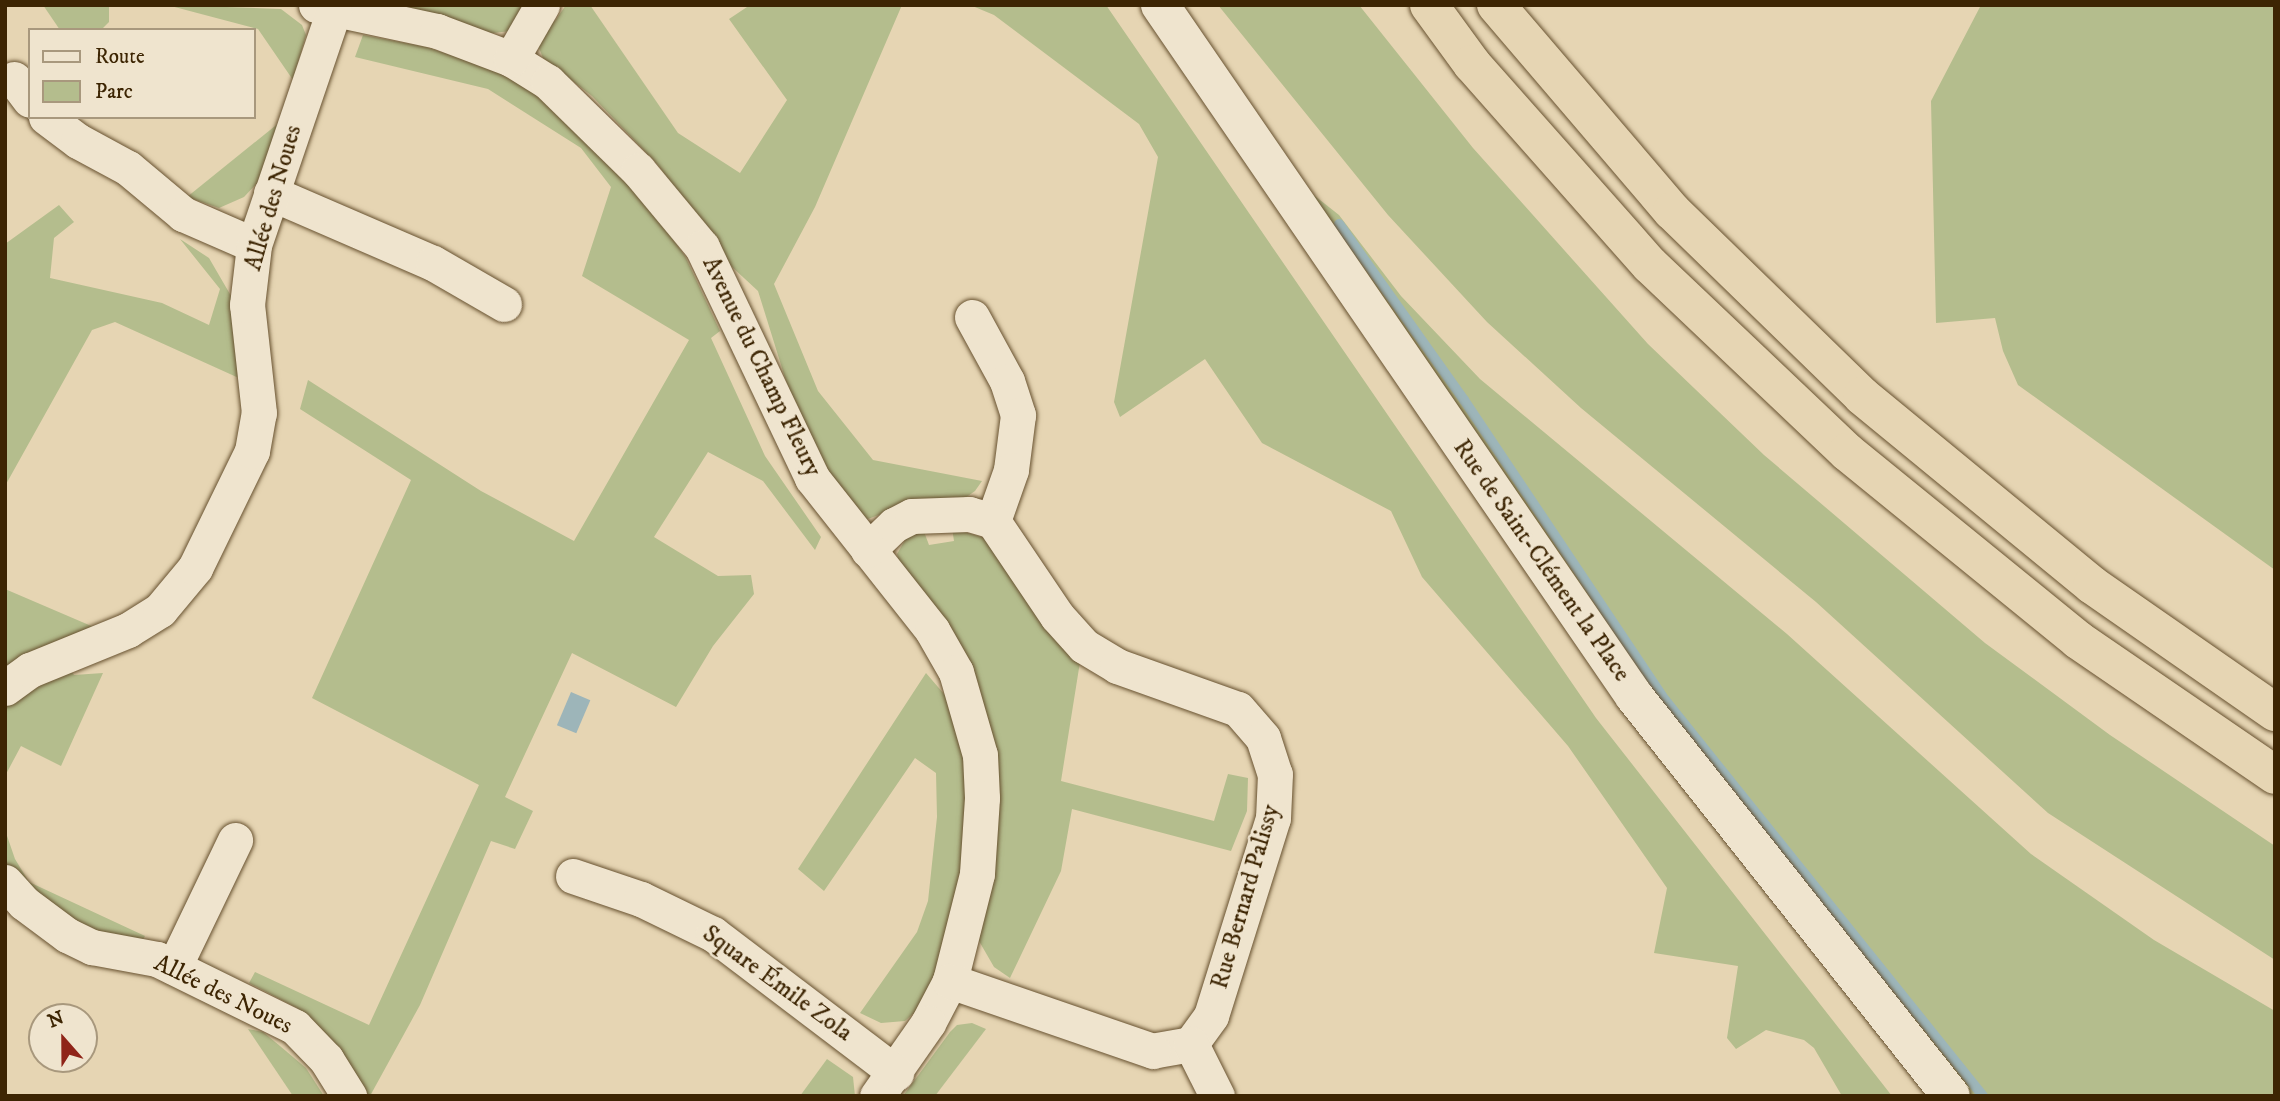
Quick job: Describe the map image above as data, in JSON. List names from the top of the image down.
{
  "streets": {
    "street": [
      "Allée des Noues",
      "Avenue du Champ Fleury",
      "Rue de Saint-Clément la Place",
      "Rue Bernard Palissy",
      "Square Émile Zola"
    ]
  },
  "crossings": [
    ["Allée des Noues", "Avenue du Champ Fleury"],
    ["Avenue du Champ Fleury", "Square Émile Zola"]
  ],
  "legend": ["Route", "Parc"],
  "north": "top"
}
